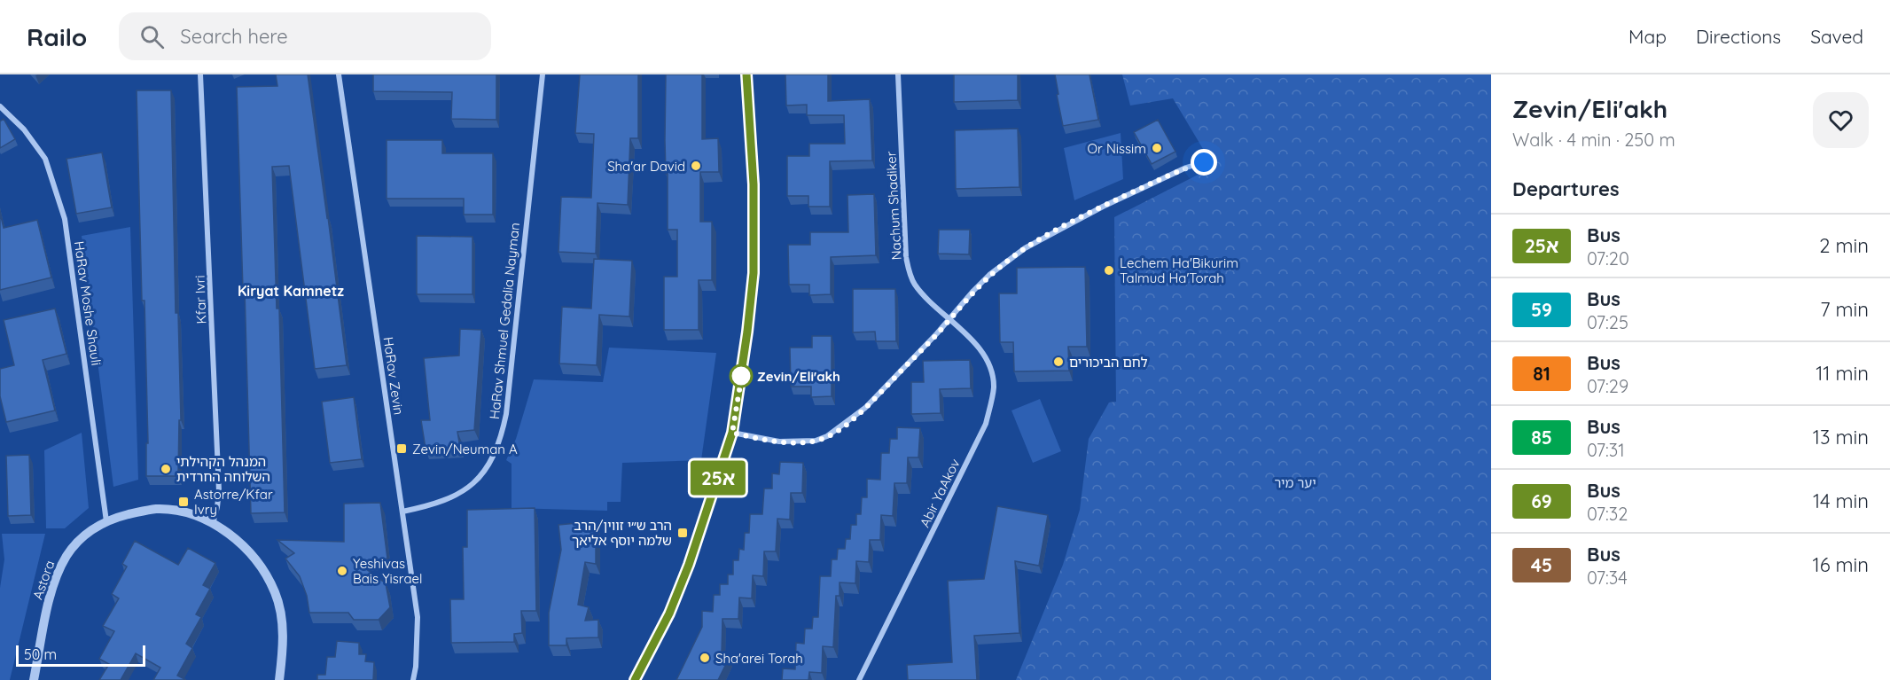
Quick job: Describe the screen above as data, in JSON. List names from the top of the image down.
{
  "streets": {
    "street": [
      "Nachum Shadiker",
      "Kfar Ivri",
      "HaRav Moshe Shauli",
      "HaRav Shmuel Gedalia Nayman",
      "HaRav Zevin",
      "Abir YaAkov",
      "Astora"
    ]
  },
  "crossings": [
    ["Nachum Shadiker", "Abir YaAkov"],
    ["Kfar Ivri", "Astora"],
    ["HaRav Moshe Shauli", "Astora"],
    ["HaRav Shmuel Gedalia Nayman", "HaRav Zevin"]
  ],
  "districts": ["Kiryat Kamnetz"],
  "parks": ["יער מיר"],
  "places": {
    "other": [
      "Or Nissim",
      "Sha'ar David",
      "Lechem Ha'Bikurim Talmud Ha'Torah",
      "לחם הביכורים",
      "Zevin/Eli'akh",
      "המנהל הקהילתי השלוחה החרדית",
      "Yeshivas Bais Yisrael",
      "Sha'arei Torah"
    ],
    "transit": ["Zevin/Neuman A", "Astorre/Kfar Ivry", "הרב ש״י זווין/הרב שלמה יוסף אליאך"]
  },
  "lines": ["bus line 25א"],
  "scale_bar": "50 m",
  "page": {
    "header": "Railo",
    "search": "Search here",
    "nav": ["Map", "Directions", "Saved"],
    "on_map": "25א",
    "heading": [
      ["Zevin/Eli'akh", "Walk · 4 min · 250 m"],
      "Departures"
    ],
    "list": [
      {
        "mark": "25א",
        "name": "Bus",
        "note": "07:20",
        "value": "2 min"
      },
      {
        "mark": "59",
        "name": "Bus",
        "note": "07:25",
        "value": "7 min"
      },
      {
        "mark": "81",
        "name": "Bus",
        "note": "07:29",
        "value": "11 min"
      },
      {
        "mark": "85",
        "name": "Bus",
        "note": "07:31",
        "value": "13 min"
      },
      {
        "mark": "69",
        "name": "Bus",
        "note": "07:32",
        "value": "14 min"
      },
      {
        "mark": "45",
        "name": "Bus",
        "note": "07:34",
        "value": "16 min"
      }
    ],
    "scale": "50 m"
  }
}
